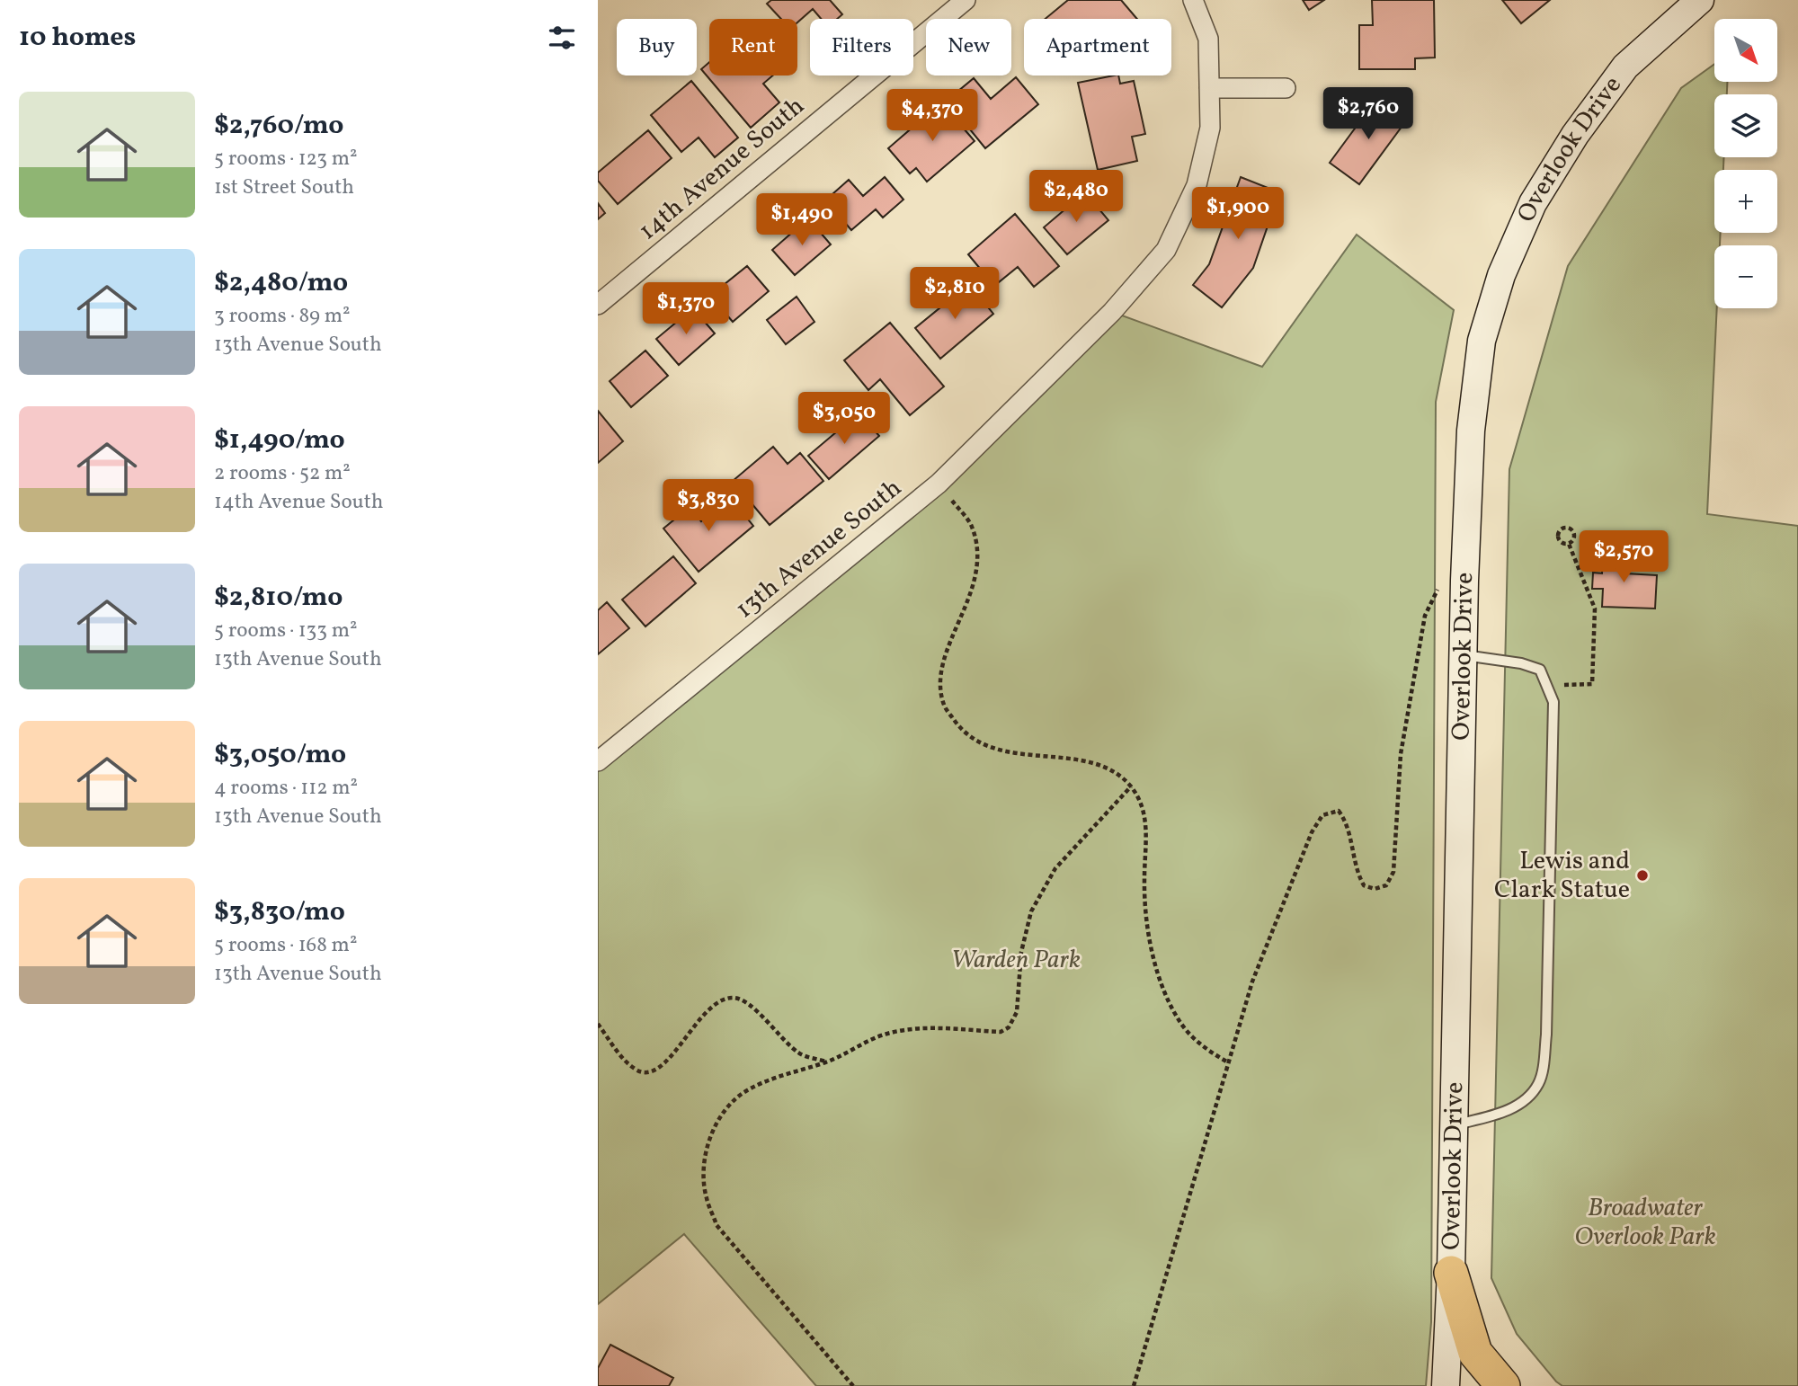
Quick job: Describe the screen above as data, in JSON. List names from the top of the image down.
{
  "streets": {
    "main road": ["Overlook Drive"],
    "street": ["14th Avenue South", "13th Avenue South"]
  },
  "parks": ["Warden Park", "Broadwater Overlook Park"],
  "places": ["Lewis and Clark Statue"],
  "north": "bottom right",
  "page": {
    "heading": "10 homes",
    "map_buttons": ["+", "−"],
    "chip": [
      "Buy",
      "Rent",
      "Filters",
      "New",
      "Apartment"
    ],
    "list": [
      {
        "name": "$2,760/mo",
        "note": "5 rooms · 123 m² · 1st Street South"
      },
      {
        "name": "$2,480/mo",
        "note": "3 rooms · 89 m² · 13th Avenue South"
      },
      {
        "name": "$1,490/mo",
        "note": "2 rooms · 52 m² · 14th Avenue South"
      },
      {
        "name": "$2,810/mo",
        "note": "5 rooms · 133 m² · 13th Avenue South"
      },
      {
        "name": "$3,050/mo",
        "note": "4 rooms · 112 m² · 13th Avenue South"
      },
      {
        "name": "$3,830/mo",
        "note": "5 rooms · 168 m² · 13th Avenue South"
      }
    ],
    "price": [
      "$2,760",
      "$4,370",
      "$2,480",
      "$1,900",
      "$1,490",
      "$2,810",
      "$1,370",
      "$3,050",
      "$3,830",
      "$2,570"
    ]
  }
}
